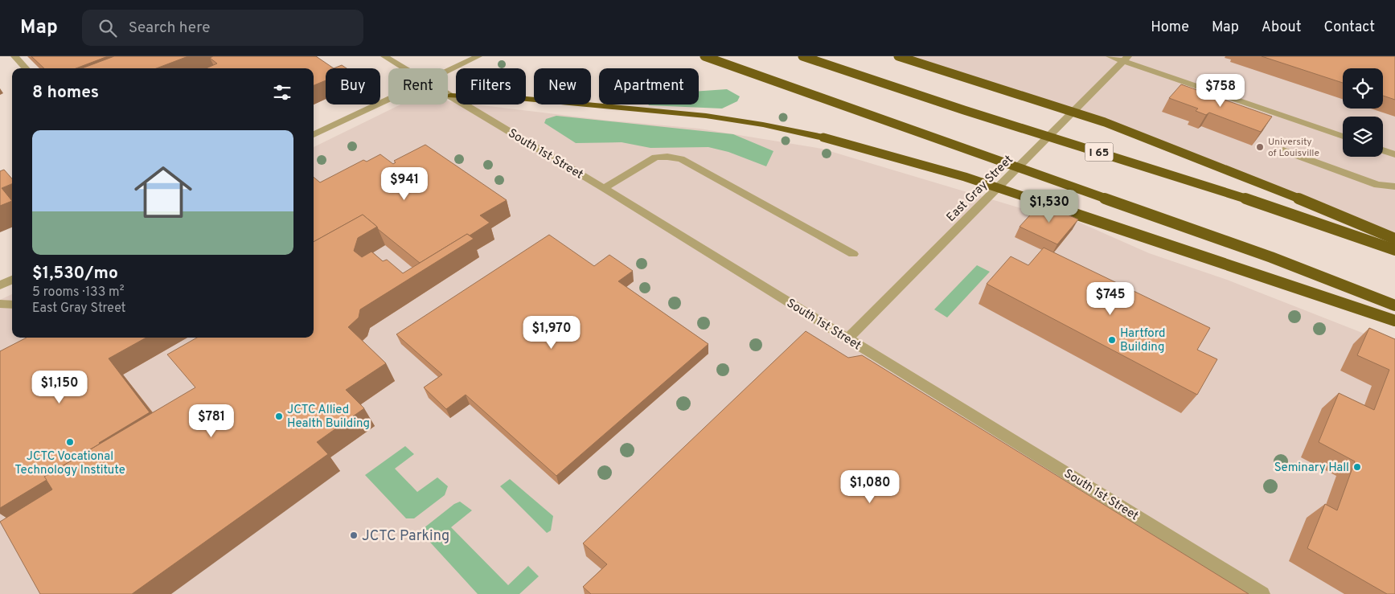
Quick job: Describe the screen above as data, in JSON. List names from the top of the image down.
{
  "streets": {
    "highway": ["I 65"],
    "street": ["South 1st Street", "East Gray Street"]
  },
  "crossings": [
    ["South 1st Street", "East Gray Street"]
  ],
  "places": [
    "University of Louisville",
    "Hartford Building",
    "JCTC Allied Health Building",
    "JCTC Vocational Technology Institute",
    "Seminary Hall",
    "JCTC Parking"
  ],
  "page": {
    "header": "Map",
    "search": "Search here",
    "nav": [
      "Home",
      "Map",
      "About",
      "Contact"
    ],
    "chip": [
      "Buy",
      "Rent",
      "Filters",
      "New",
      "Apartment"
    ],
    "heading": "8 homes",
    "price": [
      "$758",
      "$941",
      "$1,530",
      "$745",
      "$1,970",
      "$1,150",
      "$781",
      "$1,080"
    ],
    "list": [
      {
        "name": "$1,530/mo",
        "note": "5 rooms · 133 m² · East Gray Street"
      }
    ]
  }
}
